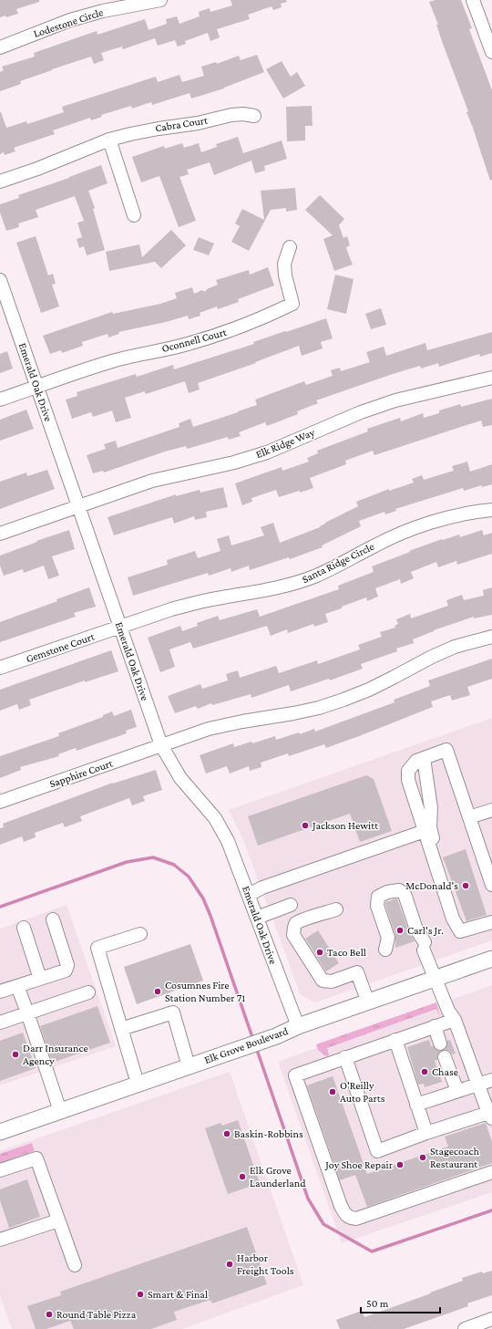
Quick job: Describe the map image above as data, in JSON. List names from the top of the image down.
{
  "streets": {
    "main road": ["Elk Grove Boulevard"],
    "street": [
      "Lodestone Circle",
      "Cabra Court",
      "Oconnell Court",
      "Emerald Oak Drive",
      "Elk Ridge Way",
      "Santa Ridge Circle",
      "Gemstone Court",
      "Sapphire Court"
    ]
  },
  "crossings": [
    ["Oconnell Court", "Emerald Oak Drive"],
    ["Emerald Oak Drive", "Elk Ridge Way"],
    ["Emerald Oak Drive", "Santa Ridge Circle"],
    ["Emerald Oak Drive", "Gemstone Court"],
    ["Emerald Oak Drive", "Sapphire Court"],
    ["Emerald Oak Drive", "Elk Grove Boulevard"],
    ["Santa Ridge Circle", "Gemstone Court"]
  ],
  "places": [
    "Jackson Hewitt",
    "McDonald's",
    "Carl's Jr.",
    "Taco Bell",
    "Cosumnes Fire Station Number 71",
    "Darr Insurance Agency",
    "Chase",
    "O'Reilly Auto Parts",
    "Baskin-Robbins",
    "Stagecoach Restaurant",
    "Joy Shoe Repair",
    "Elk Grove Launderland",
    "Harbor Freight Tools",
    "Smart & Final",
    "Round Table Pizza"
  ],
  "scale_bar": "50 m"
}
